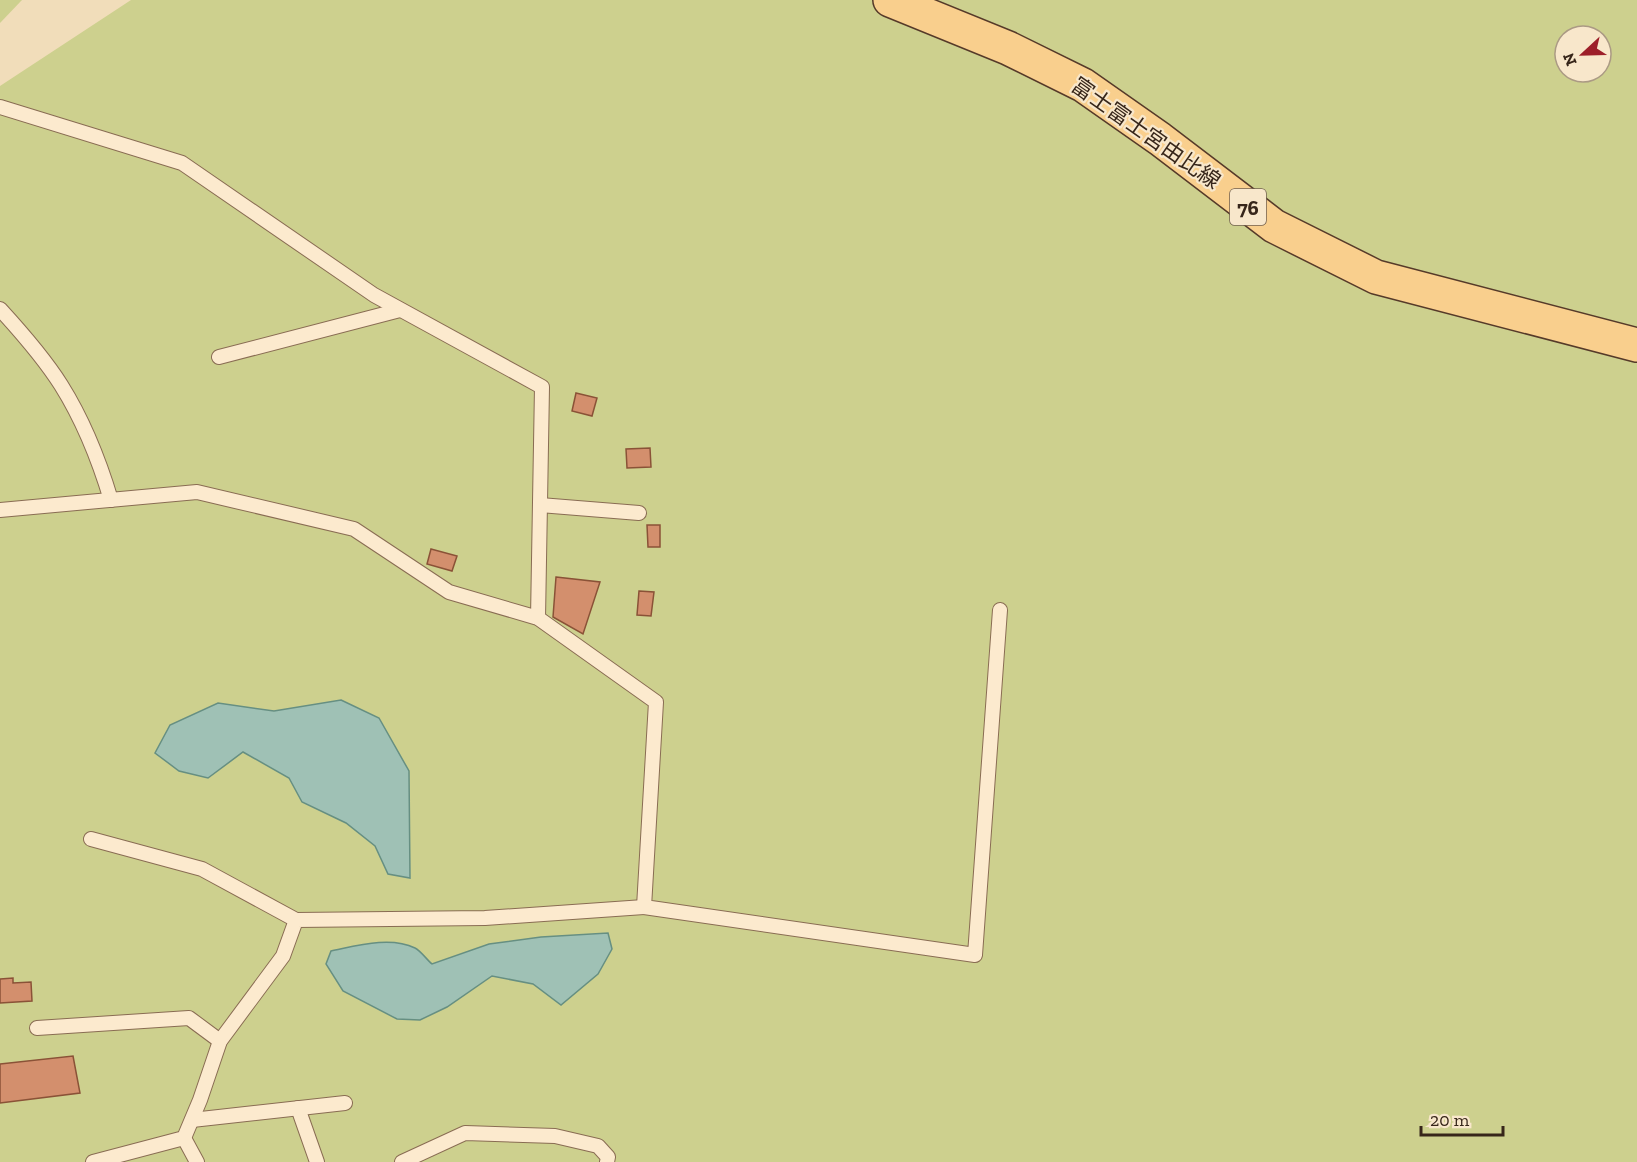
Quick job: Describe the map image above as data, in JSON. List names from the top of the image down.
{
  "streets": {
    "main road": ["富士富士宮由比線", "76"]
  },
  "scale_bar": "20 m",
  "north": "left"
}
